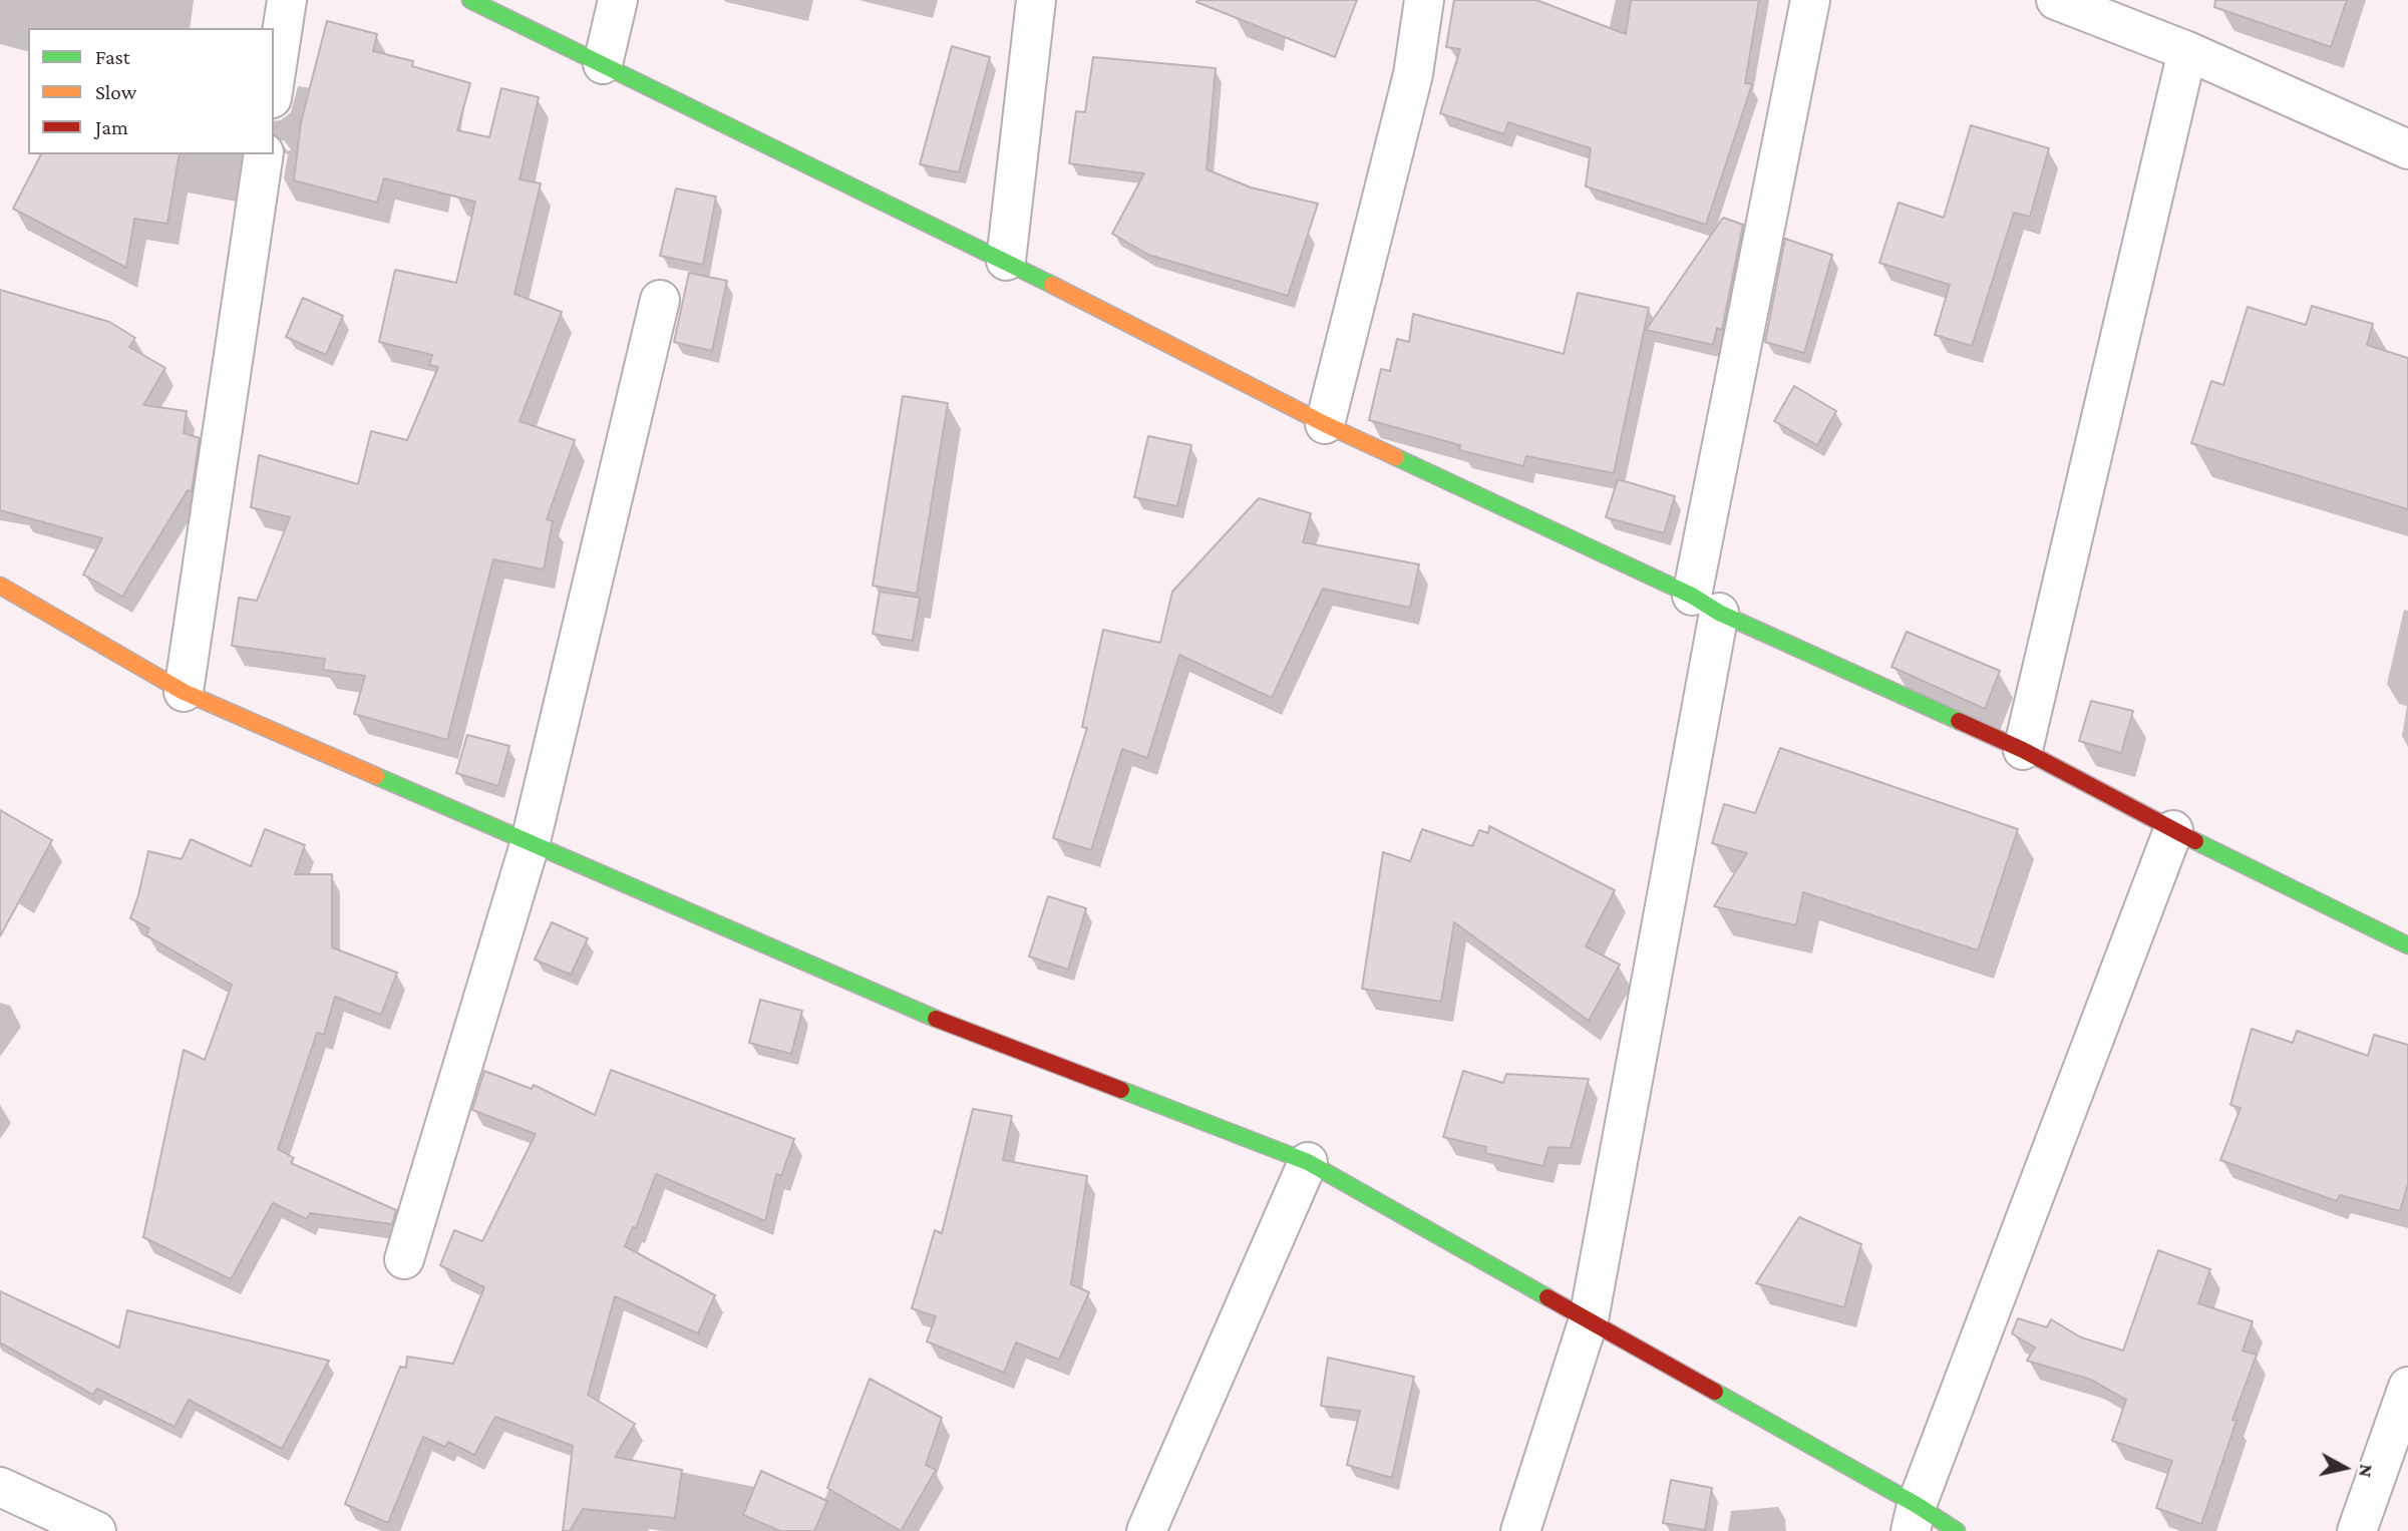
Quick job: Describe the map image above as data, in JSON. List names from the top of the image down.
{
  "legend": ["Fast", "Slow", "Jam"],
  "north": "right"
}
